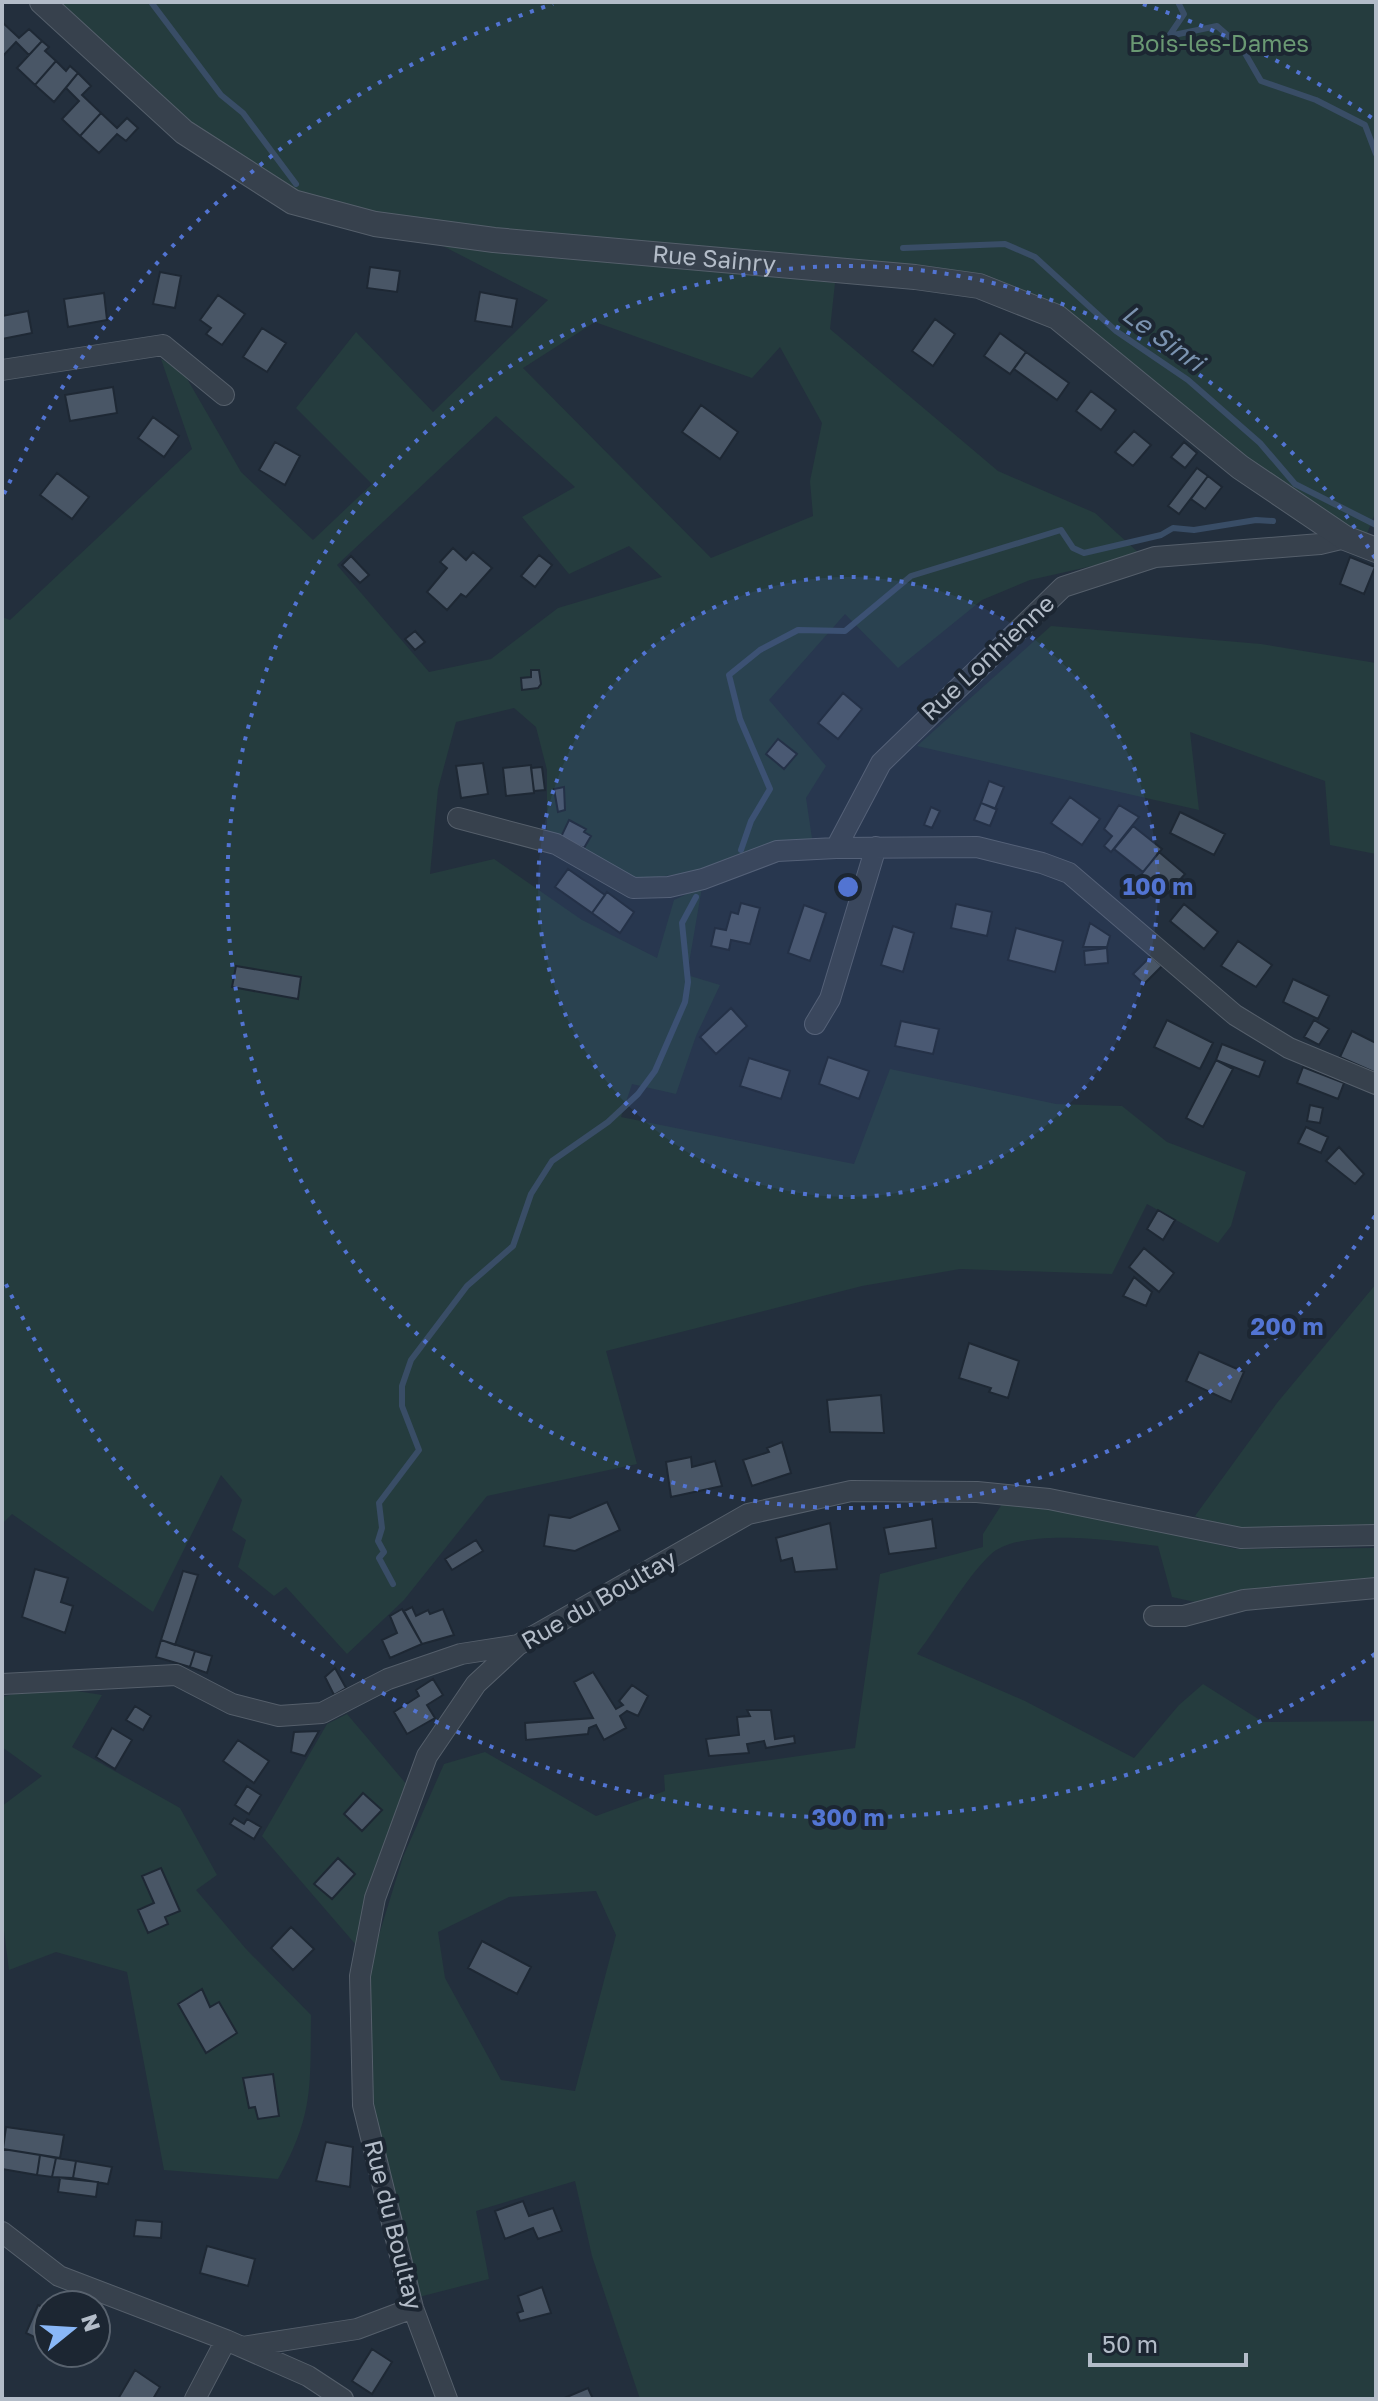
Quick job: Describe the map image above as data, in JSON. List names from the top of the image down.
{
  "streets": {
    "street": ["Rue Sainry", "Rue Lonhienne", "Rue du Boultay"]
  },
  "crossings": [
    ["Rue Sainry", "Rue Lonhienne"]
  ],
  "water": ["Le Sinri"],
  "parks": ["Bois-les-Dames"],
  "scale_bar": "50 m",
  "north": "right",
  "rings": ["100 m", "200 m", "300 m"]
}
